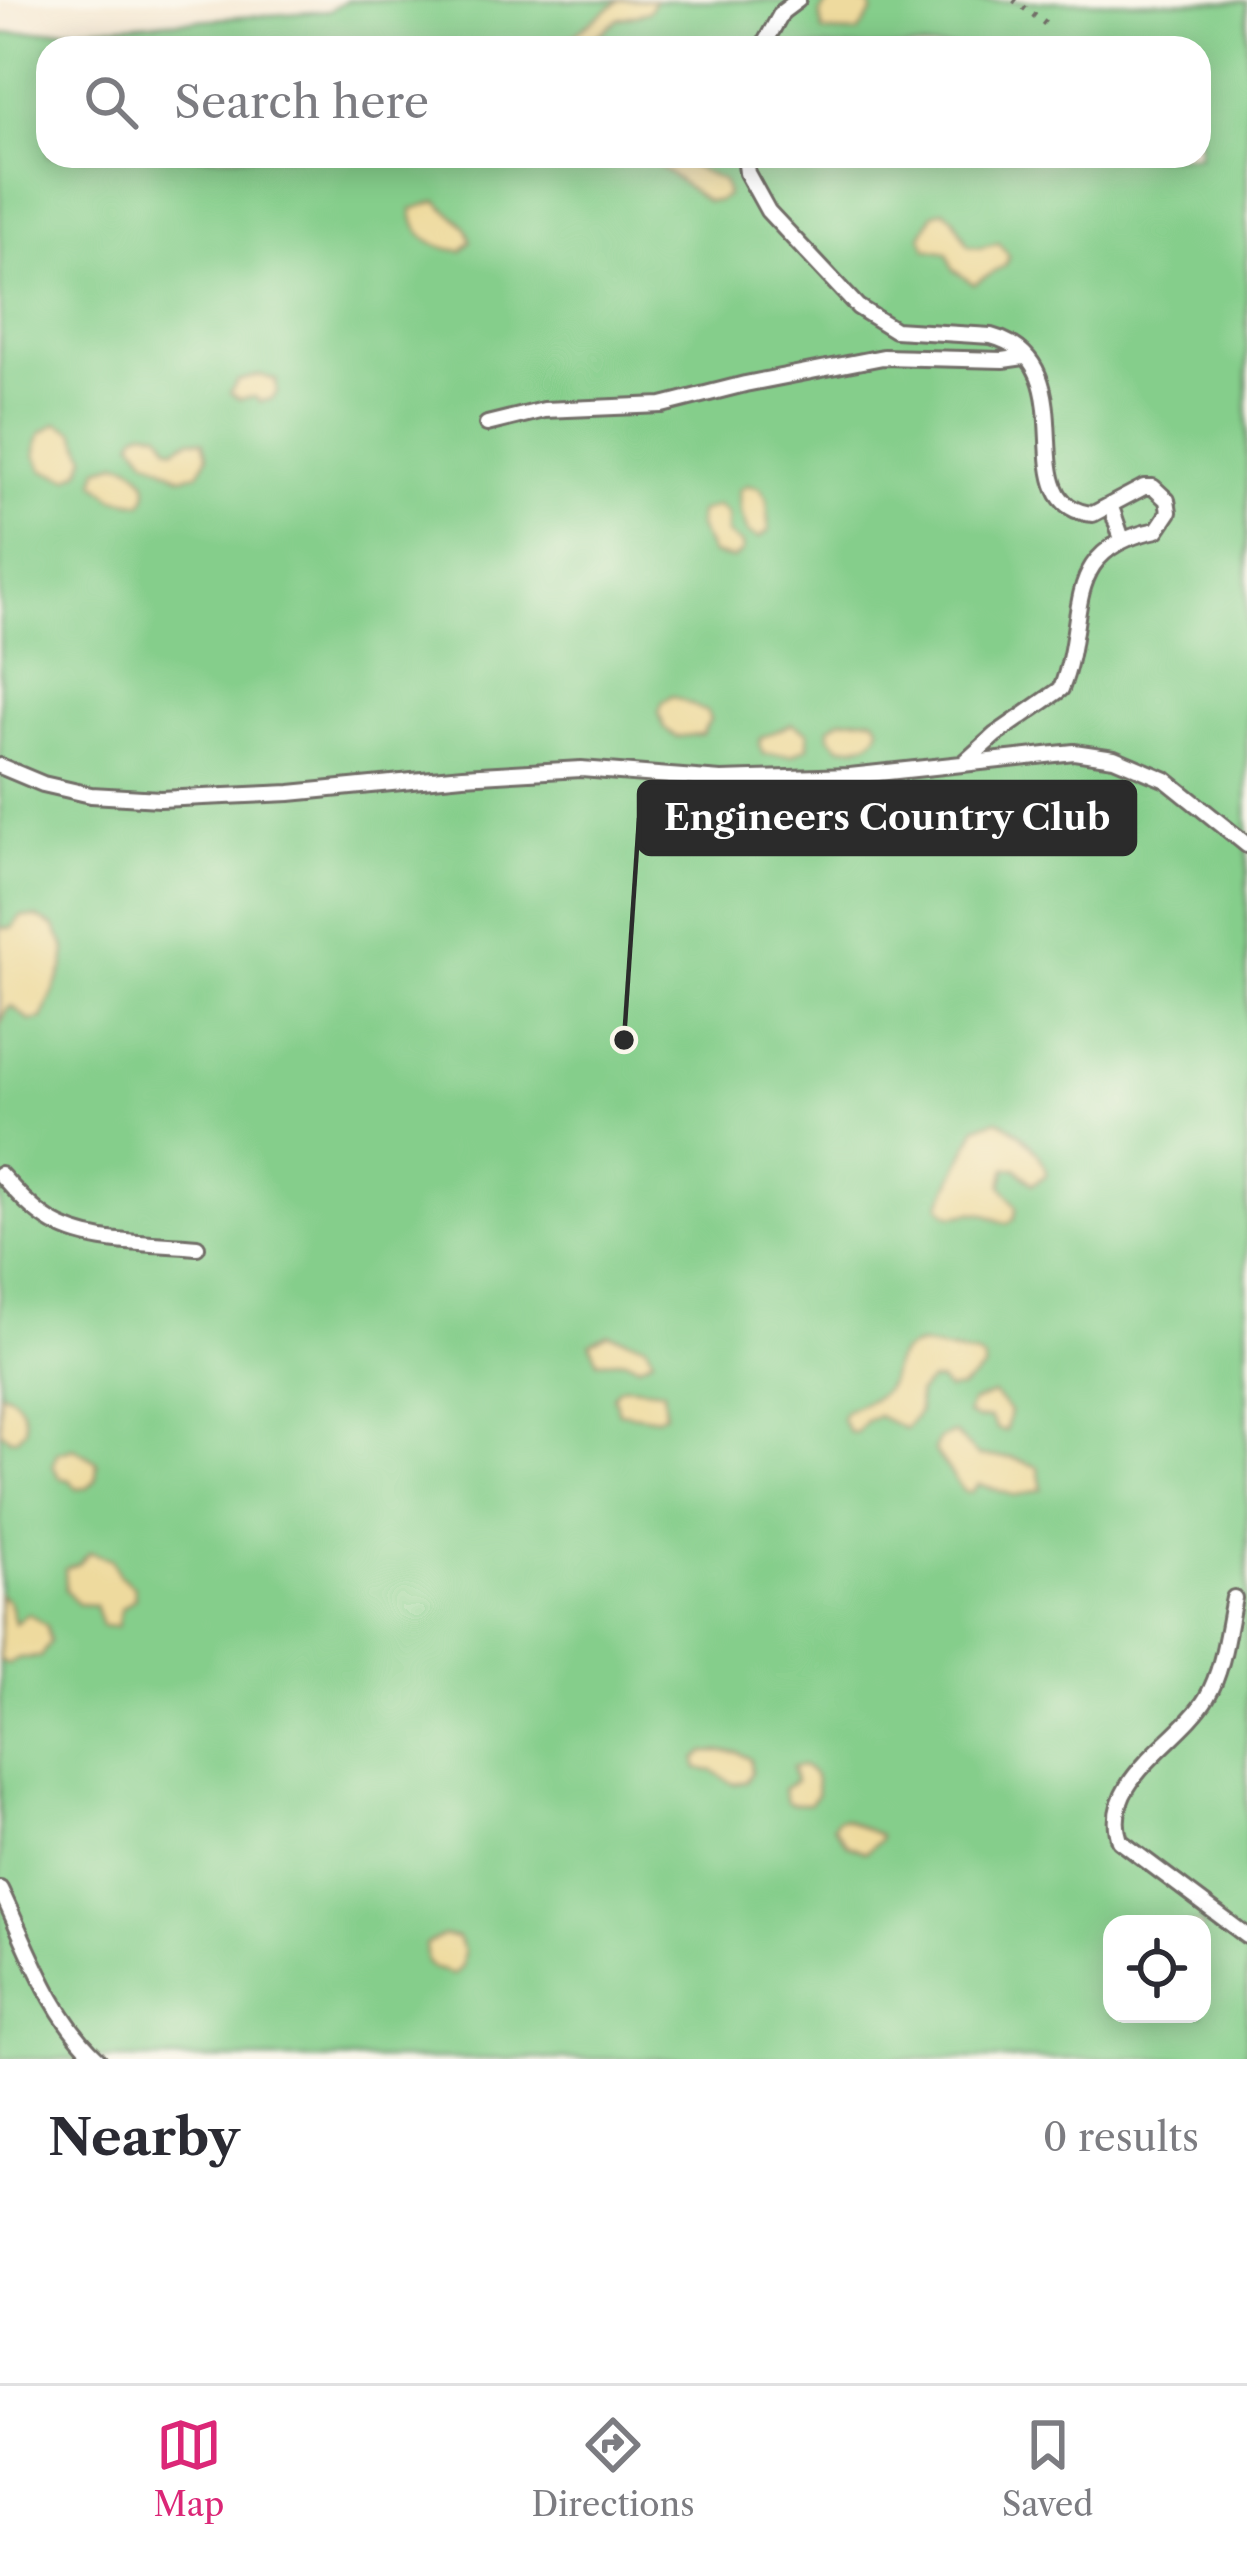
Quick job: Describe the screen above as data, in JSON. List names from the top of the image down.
{
  "places": ["Engineers Country Club"],
  "page": {
    "search": "Search here",
    "heading": ["Nearby", "0 results"],
    "nav": ["Map", "Directions", "Saved"]
  }
}
